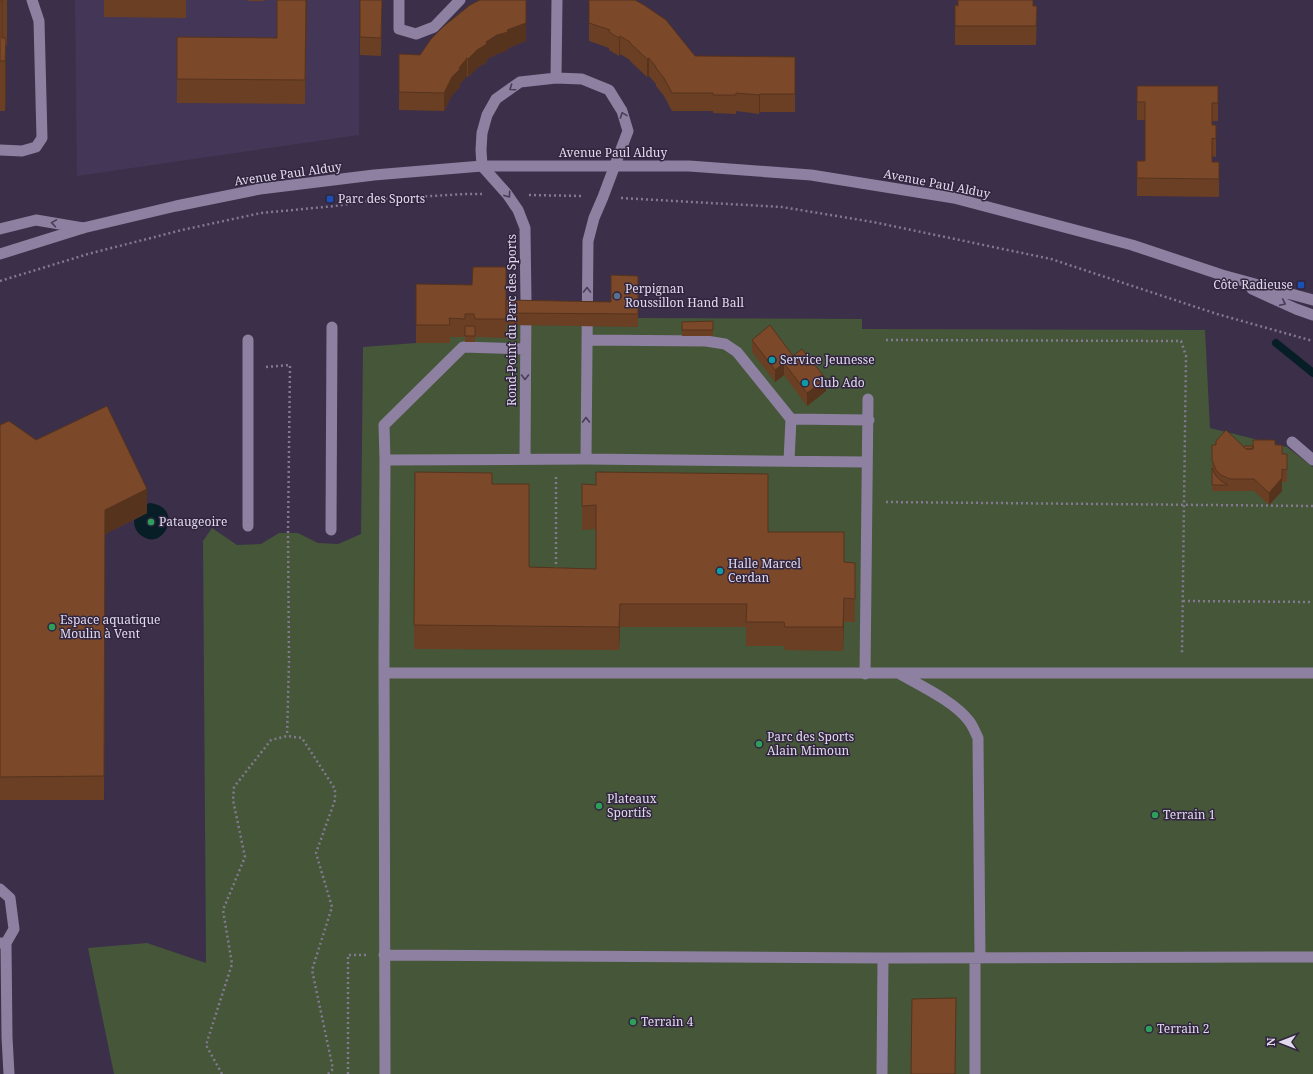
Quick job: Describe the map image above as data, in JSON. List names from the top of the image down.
{
  "streets": {
    "street": ["Avenue Paul Alduy", "Rond-Point du Parc des Sports"]
  },
  "crossings": [
    ["Avenue Paul Alduy", "Rond-Point du Parc des Sports"]
  ],
  "places": {
    "transit": ["Parc des Sports", "Côte Radieuse"],
    "other": [
      "Perpignan Roussillon Hand Ball",
      "Service Jeunesse",
      "Club Ado",
      "Pataugeoire",
      "Halle Marcel Cerdan",
      "Espace aquatique Moulin à Vent",
      "Parc des Sports Alain Mimoun",
      "Plateaux Sportifs",
      "Terrain 1",
      "Terrain 4",
      "Terrain 2"
    ]
  },
  "north": "left"
}
